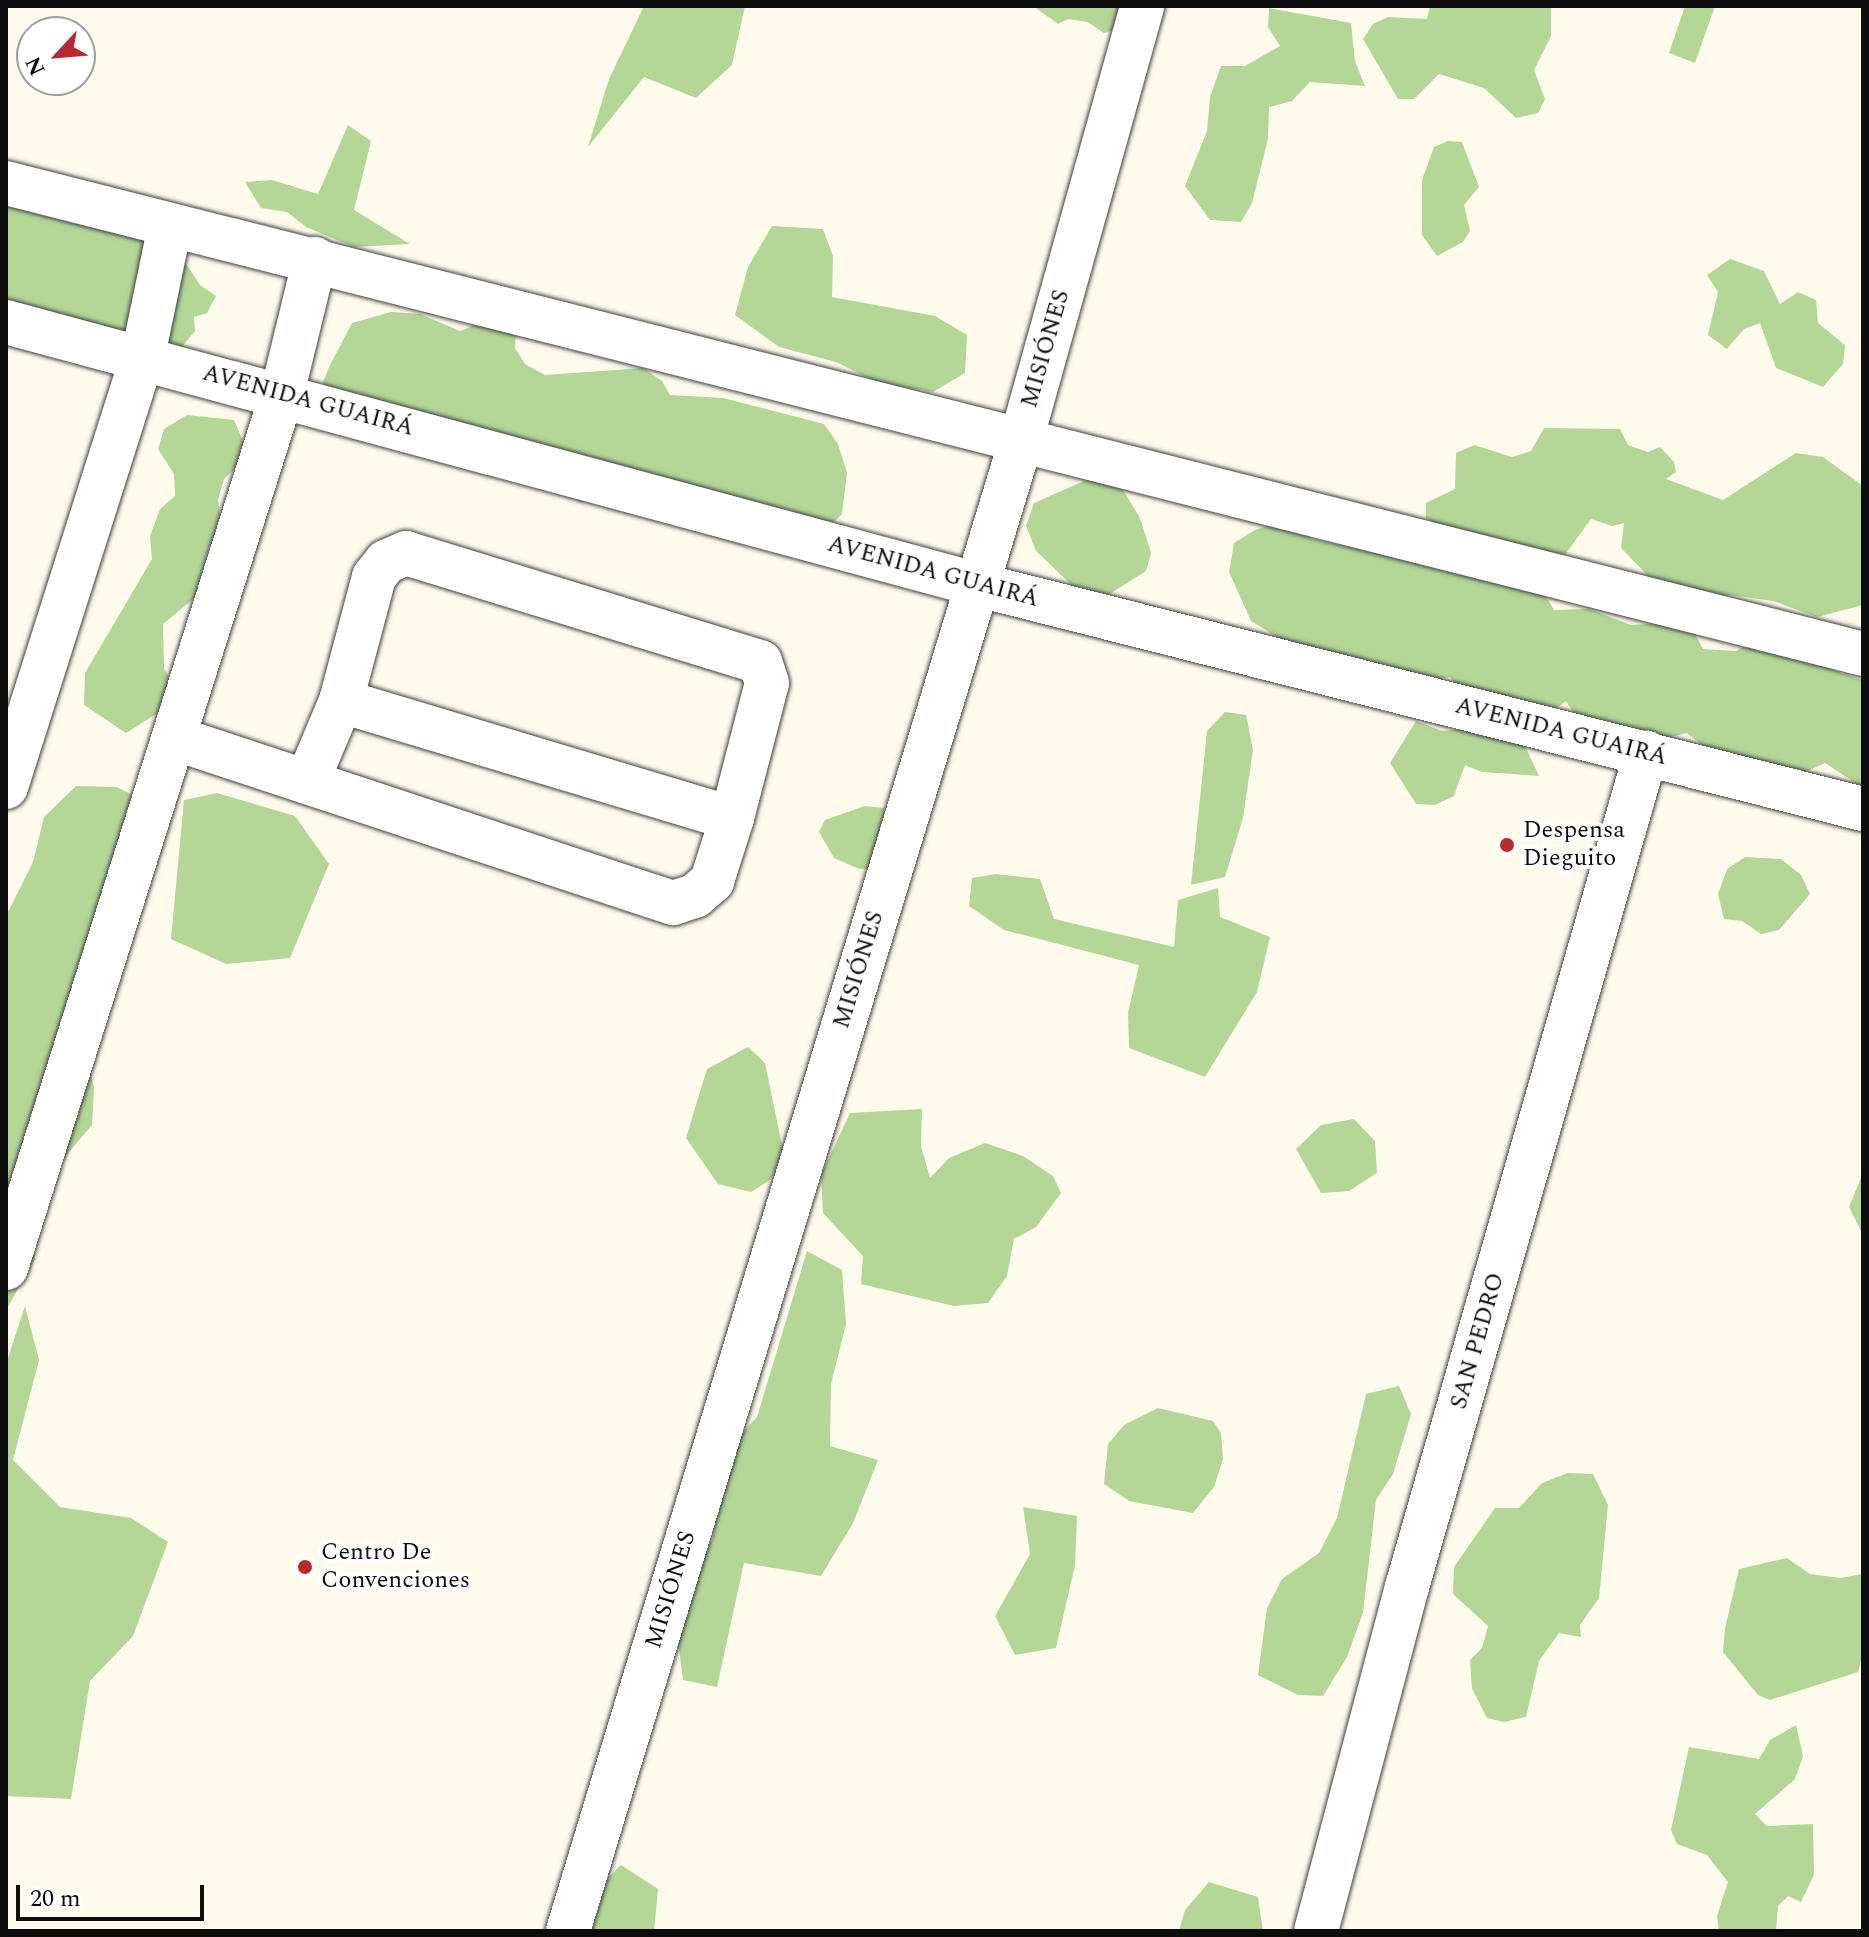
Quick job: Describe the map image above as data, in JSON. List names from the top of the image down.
{
  "streets": {
    "street": ["MISIÓNES", "AVENIDA GUAIRÁ", "SAN PEDRO"]
  },
  "crossings": [
    ["MISIÓNES", "AVENIDA GUAIRÁ"],
    ["AVENIDA GUAIRÁ", "SAN PEDRO"]
  ],
  "places": ["Despensa Dieguito", "Centro De Convenciones"],
  "scale_bar": "20 m",
  "north": "bottom left"
}
